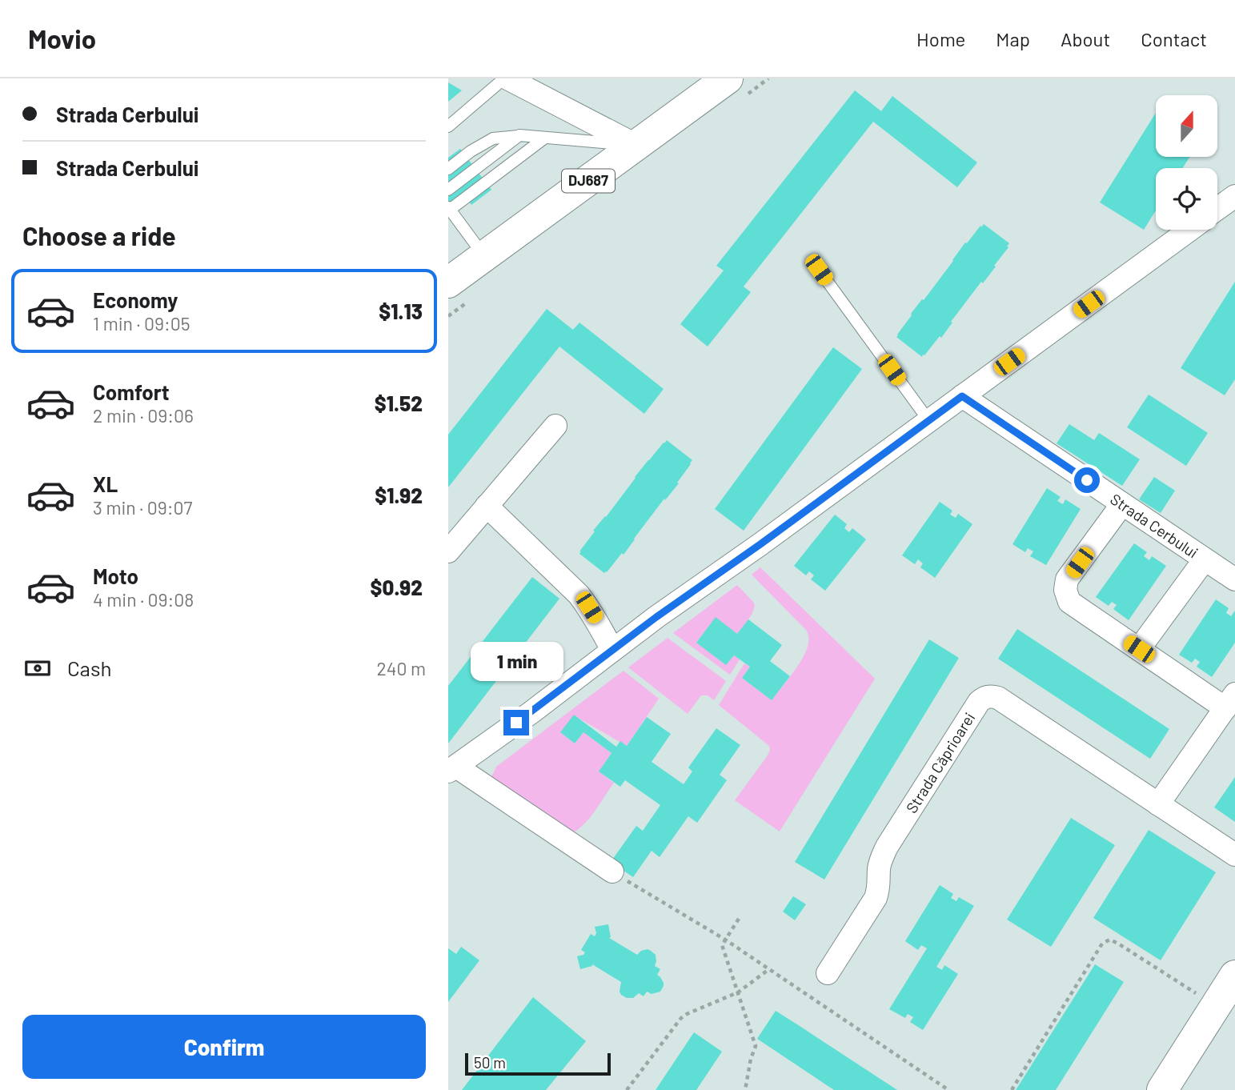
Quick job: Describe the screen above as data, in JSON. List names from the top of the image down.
{
  "streets": {
    "main road": ["DJ687"],
    "street": ["Strada Cerbului", "Strada Căprioarei"]
  },
  "scale_bar": "50 m",
  "north": "top",
  "page": {
    "header": "Movio",
    "nav": [
      "Home",
      "Map",
      "About",
      "Contact"
    ],
    "banner": ["Strada Cerbului", "Strada Cerbului"],
    "heading": "Choose a ride",
    "list": [
      {
        "name": "Economy",
        "note": "1 min · 09:05",
        "value": "$1.13"
      },
      {
        "name": "Comfort",
        "note": "2 min · 09:06",
        "value": "$1.52"
      },
      {
        "name": "XL",
        "note": "3 min · 09:07",
        "value": "$1.92"
      },
      {
        "name": "Moto",
        "note": "4 min · 09:08",
        "value": "$0.92"
      }
    ],
    "pay": ["Cash", "240 m"],
    "bubble": "1 min",
    "buttons": "Confirm",
    "scale": "50 m"
  }
}
